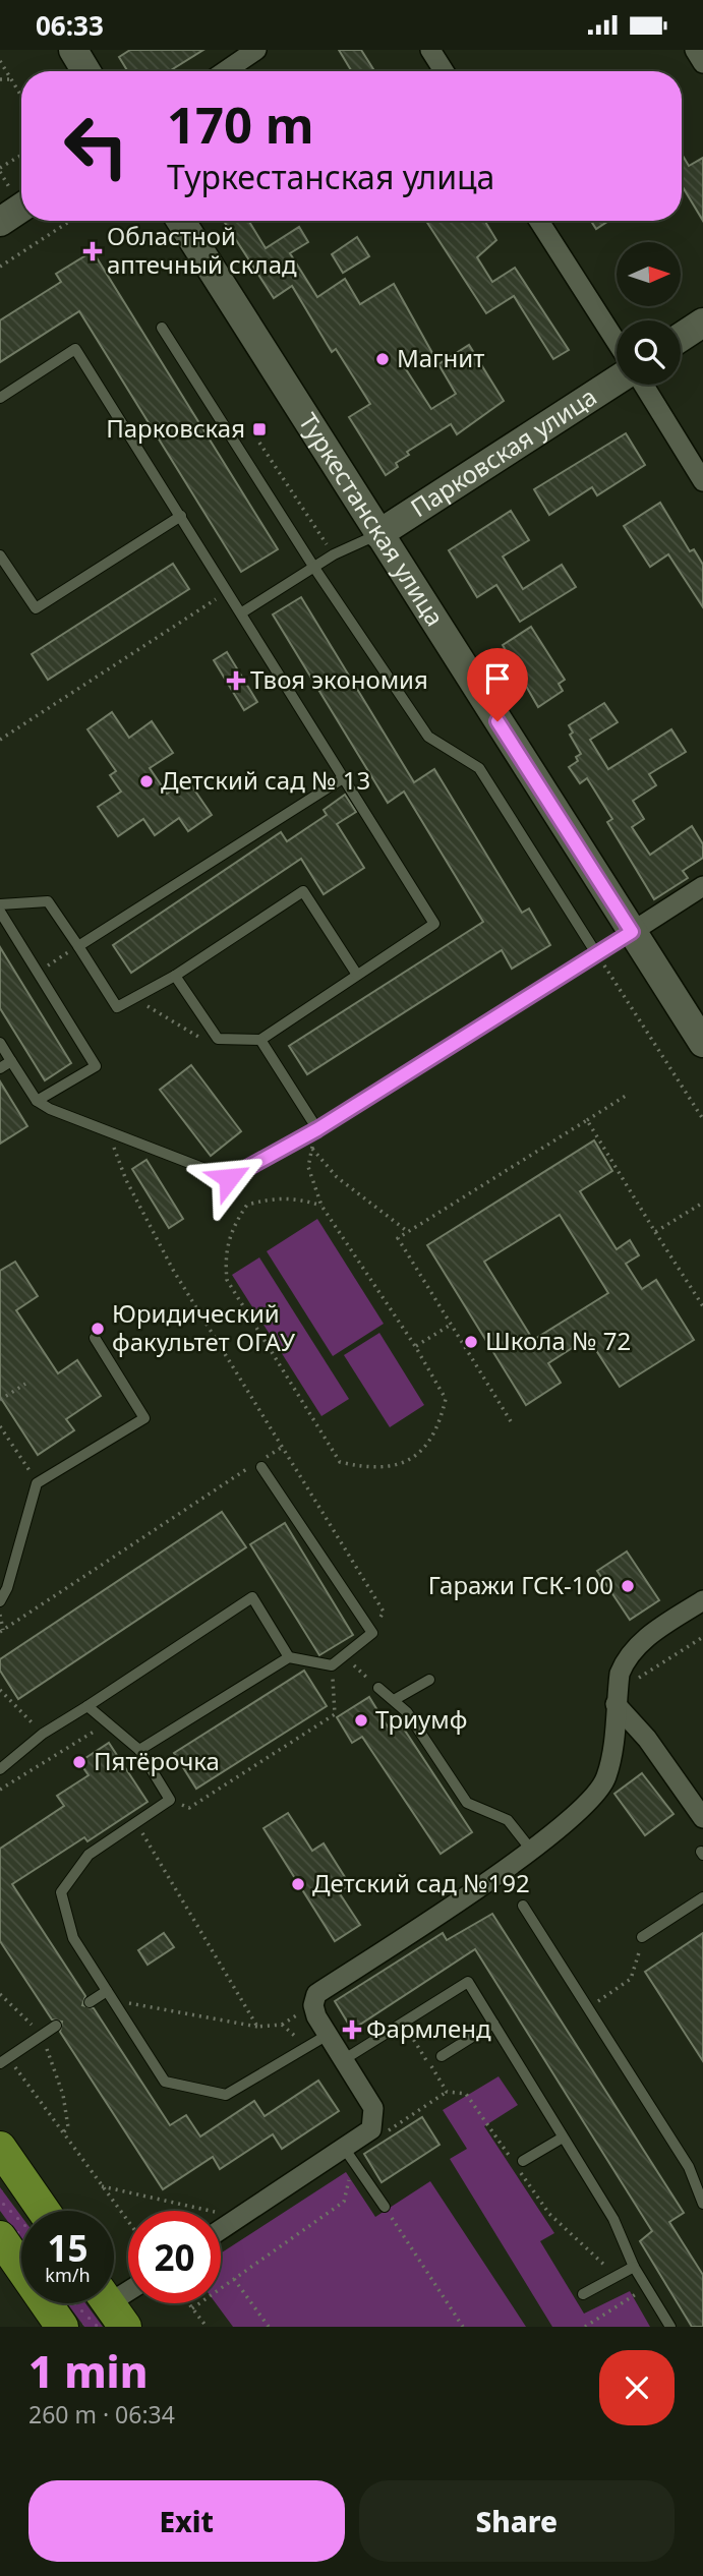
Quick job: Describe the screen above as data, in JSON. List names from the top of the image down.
{
  "streets": {
    "main road": ["Парковская улица", "Туркестанская улица"]
  },
  "crossings": [
    ["Парковская улица", "Туркестанская улица"]
  ],
  "places": {
    "health": ["Областной аптечный склад", "Твоя экономия", "Фармленд"],
    "other": [
      "Магнит",
      "Детский сад № 13",
      "Юридический факультет ОГАУ",
      "Школа № 72",
      "Гаражи ГСК-100",
      "Триумф",
      "Пятёрочка",
      "Детский сад №192"
    ],
    "transit": ["Парковская"]
  },
  "north": "right",
  "page": {
    "status": "06:33",
    "turn": ["170 m", "Туркестанская улица"],
    "speed": "15 km/h",
    "limit": "20",
    "heading": ["1 min", "260 m · 06:34"],
    "buttons": ["Exit", "Share"]
  }
}
